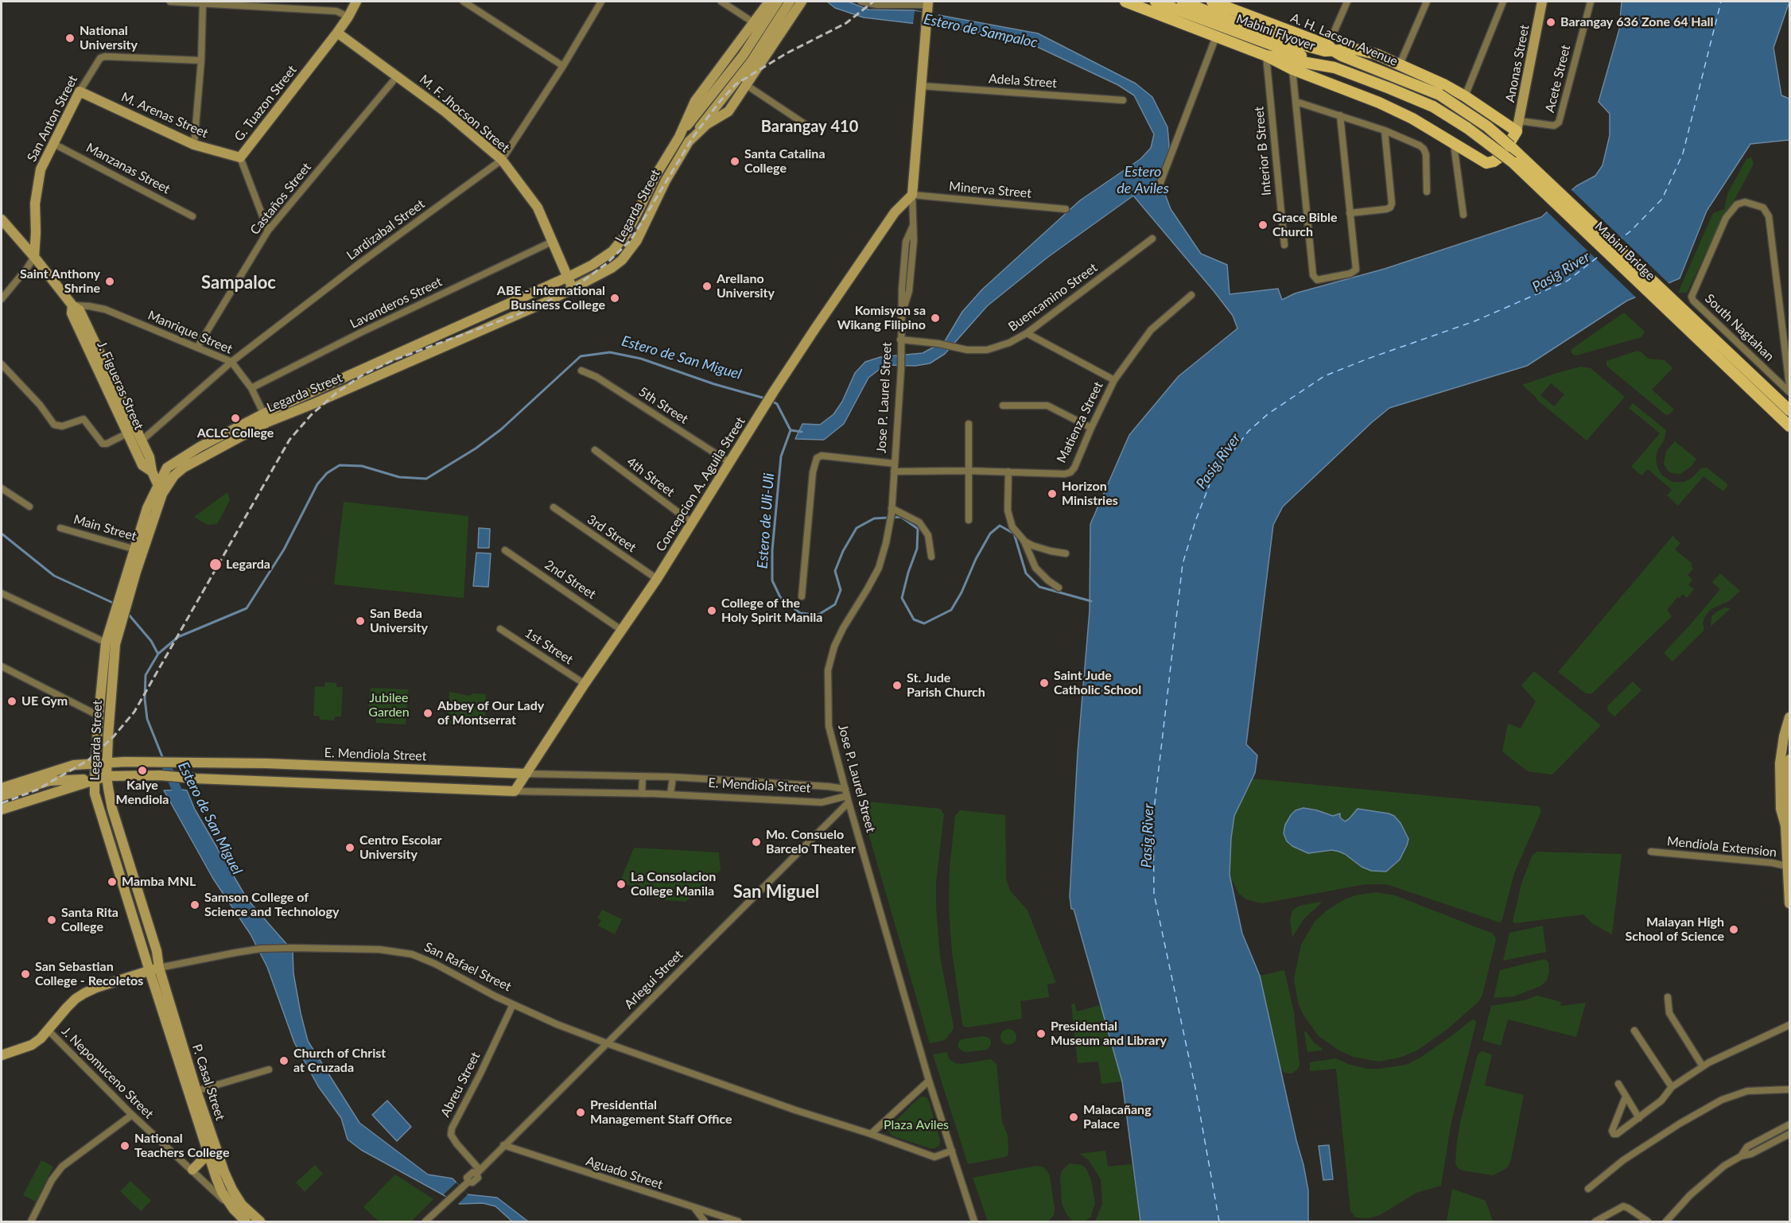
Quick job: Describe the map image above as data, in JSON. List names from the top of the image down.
{
  "streets": {
    "main road": [
      "Mabini Flyover",
      "A. H. Lacson Avenue",
      "Anonas Street",
      "G. Tuazon Street",
      "M. F. Jhocson Street",
      "M. Arenas Street",
      "San Anton Street",
      "Legarda Street",
      "Mabini Bridge",
      "J. Figueras Street",
      "Jose P. Laurel Street",
      "Concepcion A. Aguila Street",
      "E. Mendiola Street",
      "San Rafael Street",
      "P. Casal Street"
    ],
    "street": [
      "Acete Street",
      "Adela Street",
      "Interior B Street",
      "Manzanas Street",
      "Minerva Street",
      "Castaños Street",
      "Lardizabal Street",
      "Buencamino Street",
      "Lavanderos Street",
      "South Nagtahan",
      "Manrique Street",
      "5th Street",
      "Matienza Street",
      "4th Street",
      "Main Street",
      "3rd Street",
      "2nd Street",
      "1st Street",
      "Mendiola Extension",
      "Arlegui Street",
      "J. Nepomuceno Street",
      "Abreu Street",
      "Aguado Street"
    ]
  },
  "crossings": [
    ["Mabini Flyover", "A. H. Lacson Avenue"],
    ["Mabini Flyover", "Interior B Street"],
    ["A. H. Lacson Avenue", "Mabini Bridge"],
    ["Anonas Street", "Acete Street"],
    ["Adela Street", "Jose P. Laurel Street"],
    ["G. Tuazon Street", "M. F. Jhocson Street"],
    ["G. Tuazon Street", "M. Arenas Street"],
    ["G. Tuazon Street", "Castaños Street"],
    ["M. F. Jhocson Street", "Castaños Street"],
    ["M. F. Jhocson Street", "Legarda Street"],
    ["M. F. Jhocson Street", "Lardizabal Street"],
    ["M. F. Jhocson Street", "Lavanderos Street"],
    ["M. Arenas Street", "San Anton Street"],
    ["San Anton Street", "Manzanas Street"],
    ["San Anton Street", "J. Figueras Street"],
    ["Minerva Street", "Jose P. Laurel Street"],
    ["Minerva Street", "Concepcion A. Aguila Street"],
    ["Castaños Street", "Manrique Street"],
    ["Legarda Street", "Manrique Street"],
    ["Legarda Street", "J. Figueras Street"],
    ["Legarda Street", "Main Street"],
    ["Legarda Street", "E. Mendiola Street"],
    ["Legarda Street", "San Rafael Street"],
    ["Legarda Street", "P. Casal Street"],
    ["Lardizabal Street", "Manrique Street"],
    ["Lardizabal Street", "J. Figueras Street"],
    ["Buencamino Street", "Jose P. Laurel Street"],
    ["Lavanderos Street", "Manrique Street"],
    ["Manrique Street", "J. Figueras Street"],
    ["Jose P. Laurel Street", "Matienza Street"],
    ["Jose P. Laurel Street", "Concepcion A. Aguila Street"],
    ["Jose P. Laurel Street", "E. Mendiola Street"],
    ["Jose P. Laurel Street", "San Rafael Street"],
    ["Jose P. Laurel Street", "Arlegui Street"],
    ["5th Street", "Concepcion A. Aguila Street"],
    ["4th Street", "Concepcion A. Aguila Street"],
    ["Concepcion A. Aguila Street", "3rd Street"],
    ["Concepcion A. Aguila Street", "2nd Street"],
    ["Concepcion A. Aguila Street", "1st Street"],
    ["Concepcion A. Aguila Street", "E. Mendiola Street"],
    ["E. Mendiola Street", "Arlegui Street"],
    ["San Rafael Street", "Arlegui Street"],
    ["San Rafael Street", "J. Nepomuceno Street"],
    ["San Rafael Street", "P. Casal Street"],
    ["San Rafael Street", "Abreu Street"],
    ["Arlegui Street", "Abreu Street"],
    ["Arlegui Street", "Aguado Street"],
    ["J. Nepomuceno Street", "P. Casal Street"]
  ],
  "districts": ["Barangay 410", "Sampaloc", "San Miguel"],
  "water": [
    "Estero de Sampaloc",
    "Estero de Aviles",
    "Pasig River",
    "Estero de San Miguel",
    "Estero de Uli-Uli"
  ],
  "parks": ["Jubilee Garden", "Plaza Aviles"],
  "places": [
    "Barangay 636 Zone 64 Hall",
    "National University",
    "Santa Catalina College",
    "Grace Bible Church",
    "Saint Anthony Shrine",
    "Arellano University",
    "ABE - International Business College",
    "Komisyon sa Wikang Filipino",
    "ACLC College",
    "Horizon Ministries",
    "Legarda",
    "College of the Holy Spirit Manila",
    "San Beda University",
    "Saint Jude Catholic School",
    "St. Jude Parish Church",
    "UE Gym",
    "Abbey of Our Lady of Montserrat",
    "Kalye Mendiola",
    "Mo. Consuelo Barcelo Theater",
    "Centro Escolar University",
    "Mamba MNL",
    "La Consolacion College Manila",
    "Samson College of Science and Technology",
    "Santa Rita College",
    "Malayan High School of Science",
    "San Sebastian College - Recoletos",
    "Presidential Museum and Library",
    "Church of Christ at Cruzada",
    "Presidential Management Staff Office",
    "Malacañang Palace",
    "National Teachers College"
  ]
}
